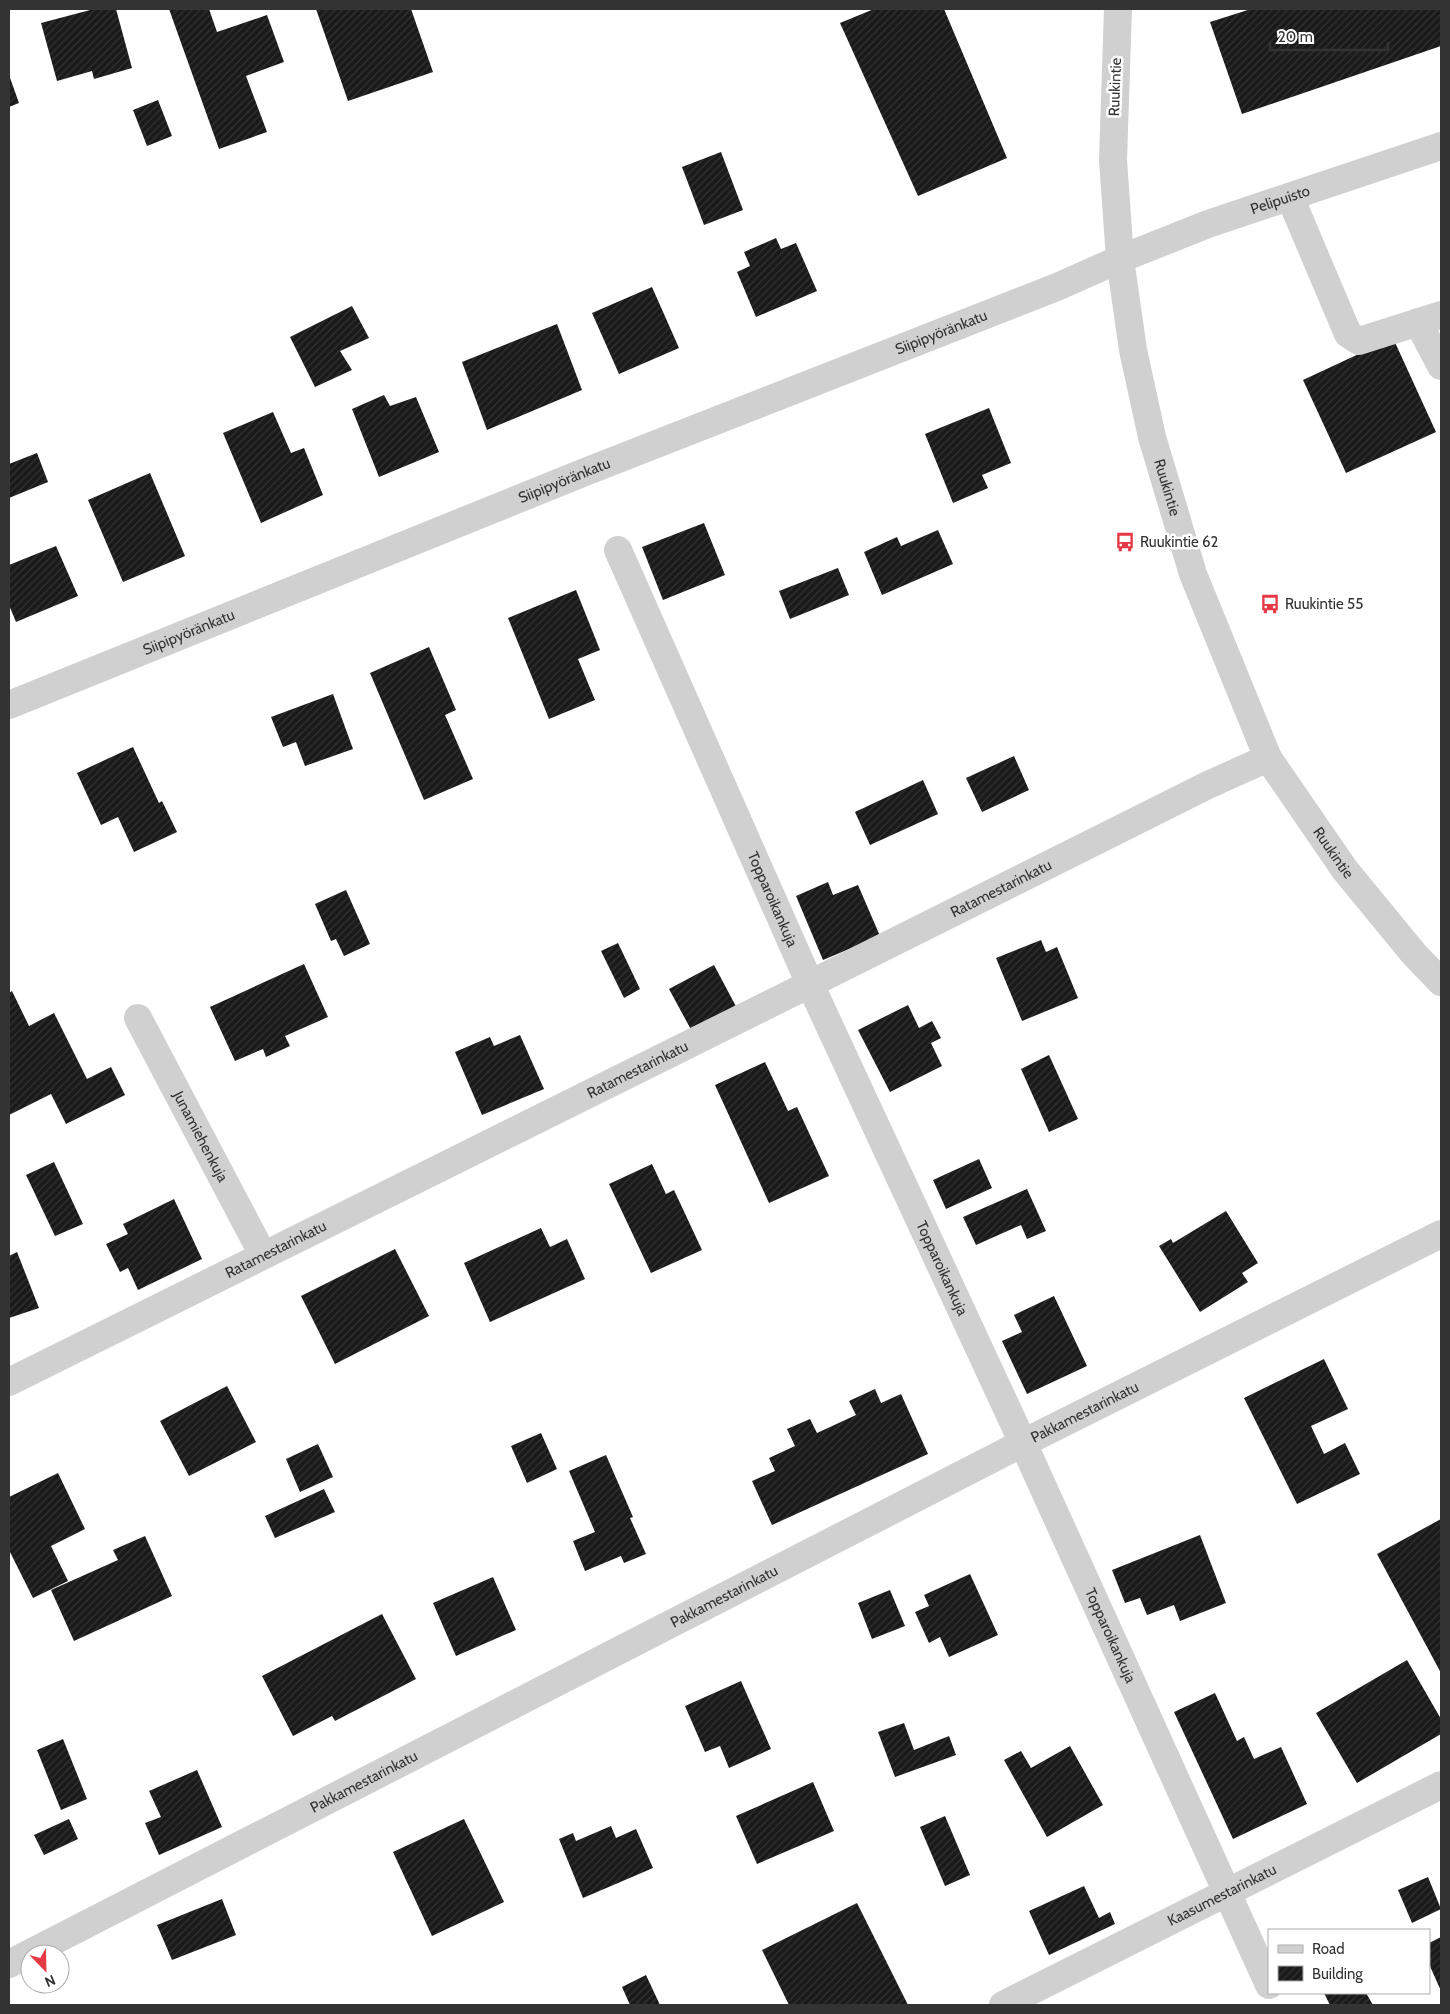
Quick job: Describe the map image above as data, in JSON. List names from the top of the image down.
{
  "streets": {
    "street": [
      "Ruukintie",
      "Pelipuisto",
      "Siipipyöränkatu",
      "Ratamestarinkatu",
      "Topparoikankuja",
      "Junamiehenkuja",
      "Pakkamestarinkatu",
      "Kaasumestarinkatu"
    ]
  },
  "crossings": [
    ["Ruukintie", "Pelipuisto"],
    ["Ruukintie", "Siipipyöränkatu"],
    ["Ruukintie", "Ratamestarinkatu"],
    ["Pelipuisto", "Siipipyöränkatu"],
    ["Ratamestarinkatu", "Topparoikankuja"],
    ["Ratamestarinkatu", "Junamiehenkuja"],
    ["Topparoikankuja", "Pakkamestarinkatu"],
    ["Topparoikankuja", "Kaasumestarinkatu"]
  ],
  "places": {
    "bus stop": ["Ruukintie 62", "Ruukintie 55"]
  },
  "legend": ["Road", "Building"],
  "scale_bar": "20 m",
  "north": "bottom right"
}
